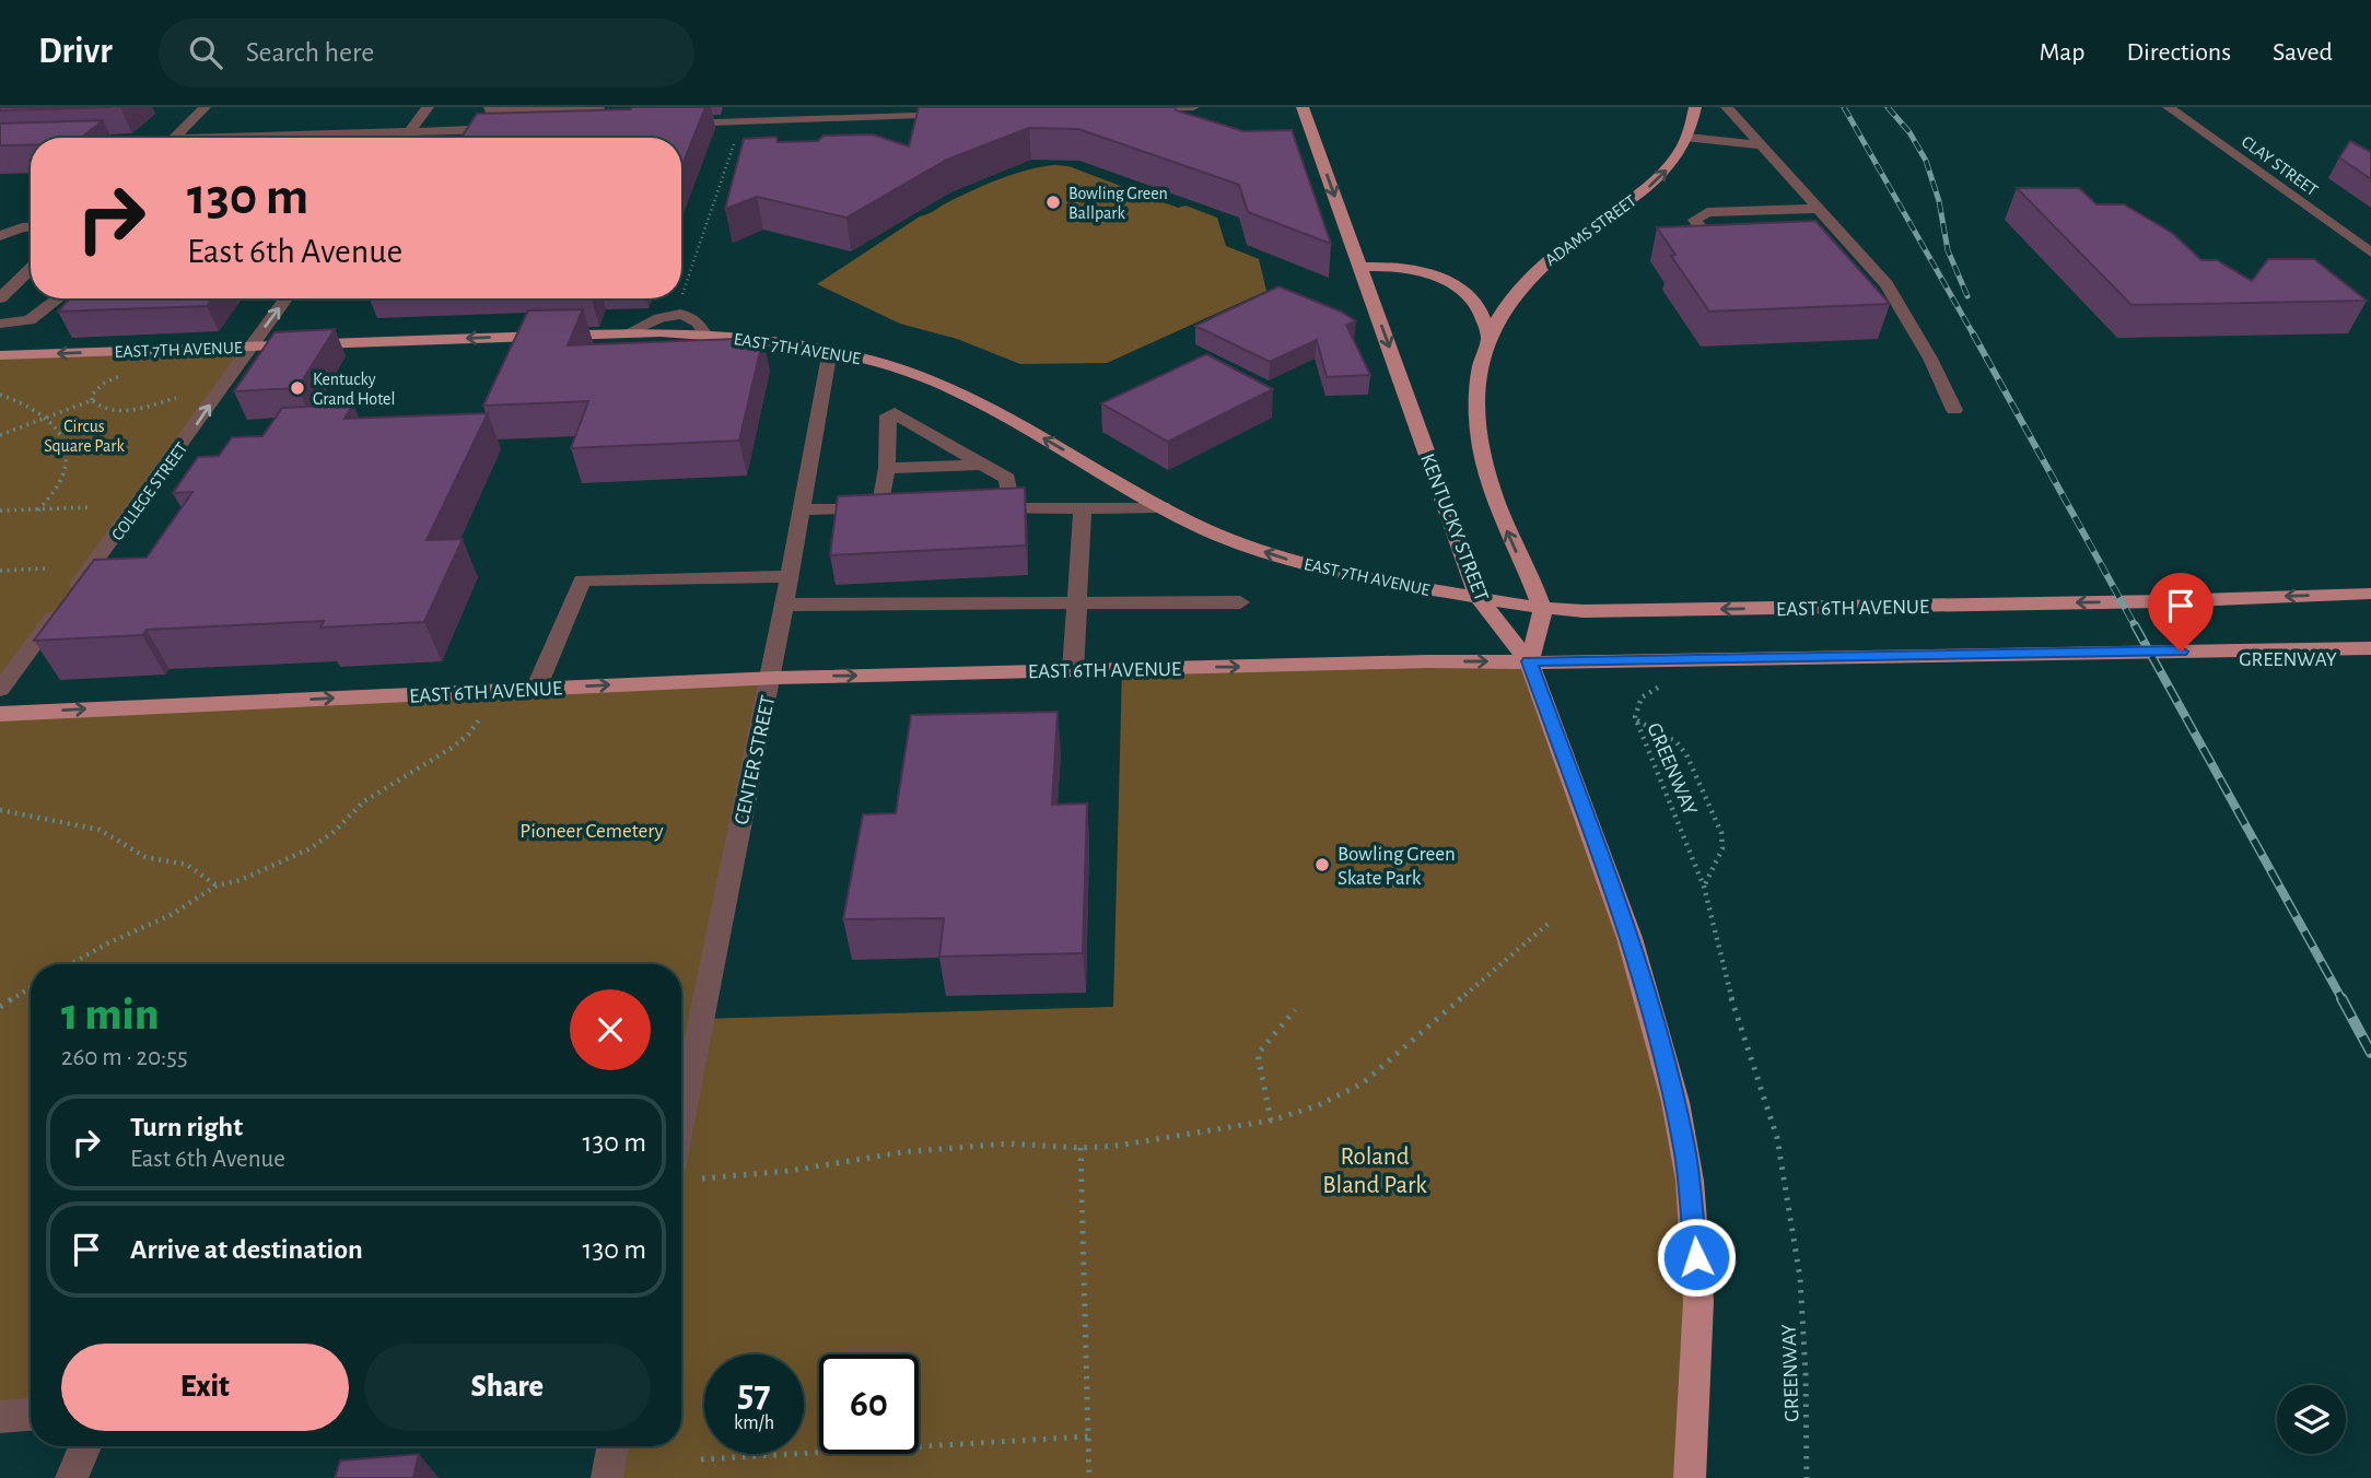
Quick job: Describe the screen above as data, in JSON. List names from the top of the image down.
{
  "streets": {
    "main road": [
      "ADAMS STREET",
      "EAST 7TH AVENUE",
      "KENTUCKY STREET",
      "EAST 6TH AVENUE"
    ],
    "street": ["CLAY STREET", "COLLEGE STREET", "CENTER STREET"],
    "path": ["GREENWAY"]
  },
  "crossings": [
    ["ADAMS STREET", "EAST 7TH AVENUE"],
    ["ADAMS STREET", "EAST 6TH AVENUE"],
    ["EAST 7TH AVENUE", "COLLEGE STREET"],
    ["EAST 7TH AVENUE", "KENTUCKY STREET"],
    ["EAST 7TH AVENUE", "EAST 6TH AVENUE"],
    ["EAST 7TH AVENUE", "CENTER STREET"],
    ["KENTUCKY STREET", "EAST 6TH AVENUE"],
    ["EAST 6TH AVENUE", "CENTER STREET"]
  ],
  "one_way": [
    "ADAMS STREET",
    "EAST 7TH AVENUE",
    "COLLEGE STREET",
    "KENTUCKY STREET"
  ],
  "parks": ["Circus Square Park", "Pioneer Cemetery", "Roland Bland Park"],
  "places": ["Bowling Green Ballpark", "Kentucky Grand Hotel", "Bowling Green Skate Park"],
  "page": {
    "header": "Drivr",
    "search": "Search here",
    "nav": ["Map", "Directions", "Saved"],
    "turn": ["130 m", "East 6th Avenue"],
    "heading": ["1 min", "260 m · 20:55"],
    "list": [
      {
        "name": "Turn right",
        "note": "East 6th Avenue",
        "value": "130 m"
      },
      {
        "name": "Arrive at destination",
        "value": "130 m"
      }
    ],
    "buttons": ["Exit", "Share"],
    "speed": "57 km/h",
    "limit": "60"
  }
}
